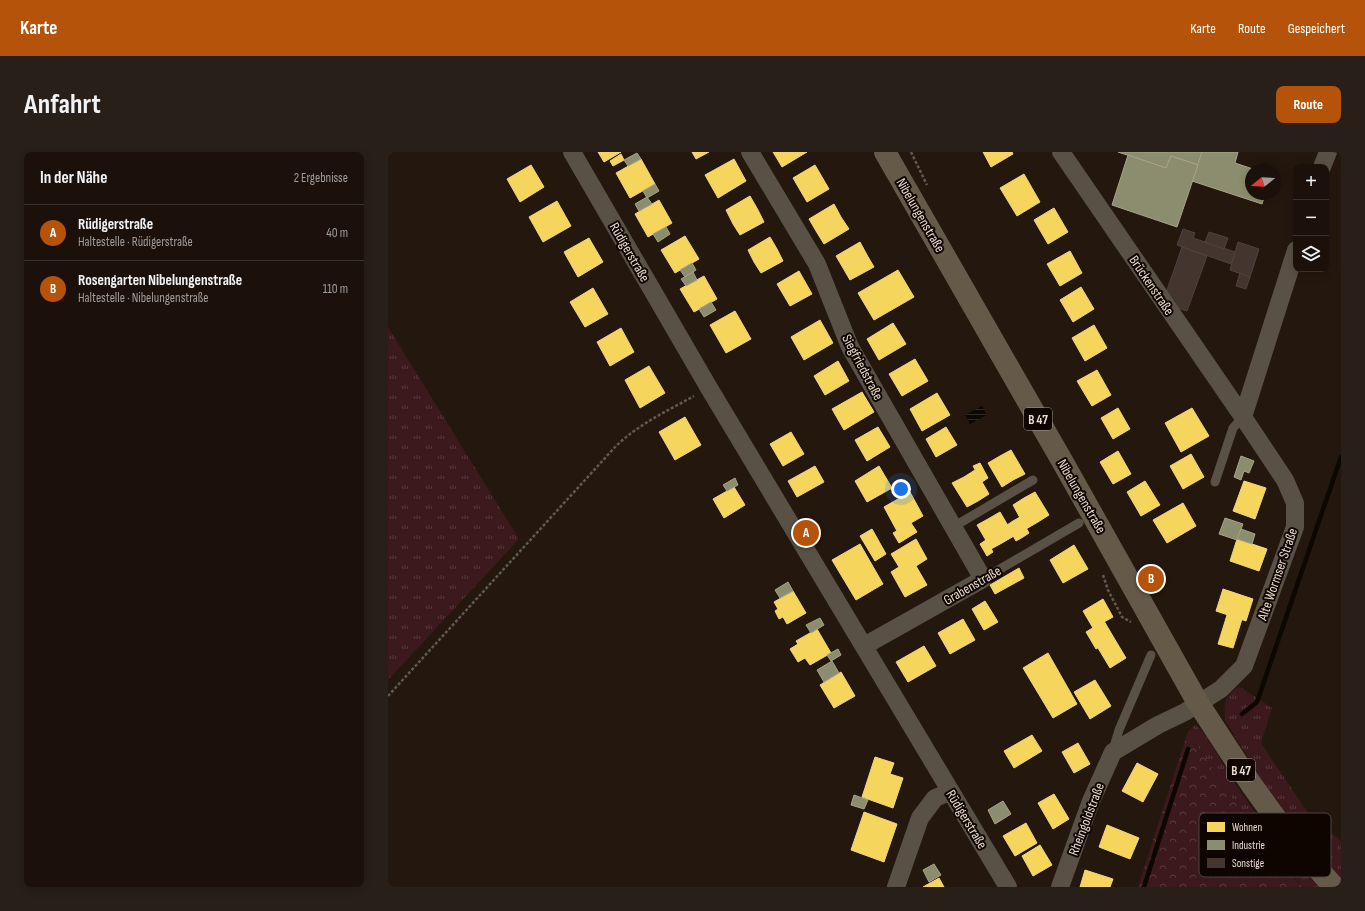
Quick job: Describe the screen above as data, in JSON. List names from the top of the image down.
{
  "streets": {
    "main road": ["Nibelungenstraße", "B 47"],
    "street": [
      "Rüdigerstraße",
      "Brückenstraße",
      "Siegfriedstraße",
      "Alte Wormser Straße",
      "Grabenstraße",
      "Rheingoldstraße"
    ]
  },
  "crossings": [
    ["Nibelungenstraße", "Alte Wormser Straße"],
    ["Rüdigerstraße", "Grabenstraße"],
    ["Brückenstraße", "Alte Wormser Straße"],
    ["Siegfriedstraße", "Grabenstraße"]
  ],
  "legend": ["Wohnen", "Industrie", "Sonstige"],
  "north": "left",
  "page": {
    "header": "Karte",
    "nav": ["Karte", "Route", "Gespeichert"],
    "buttons": "Route",
    "title": "Anfahrt",
    "heading": ["In der Nähe", "2 Ergebnisse"],
    "map_buttons": ["+", "−"],
    "list": [
      {
        "mark": "A",
        "name": "Rüdigerstraße",
        "note": "Haltestelle · Rüdigerstraße",
        "value": "40 m"
      },
      {
        "mark": "B",
        "name": "Rosengarten Nibelungenstraße",
        "note": "Haltestelle · Nibelungenstraße",
        "value": "110 m"
      }
    ],
    "pins": ["A", "B"]
  }
}
